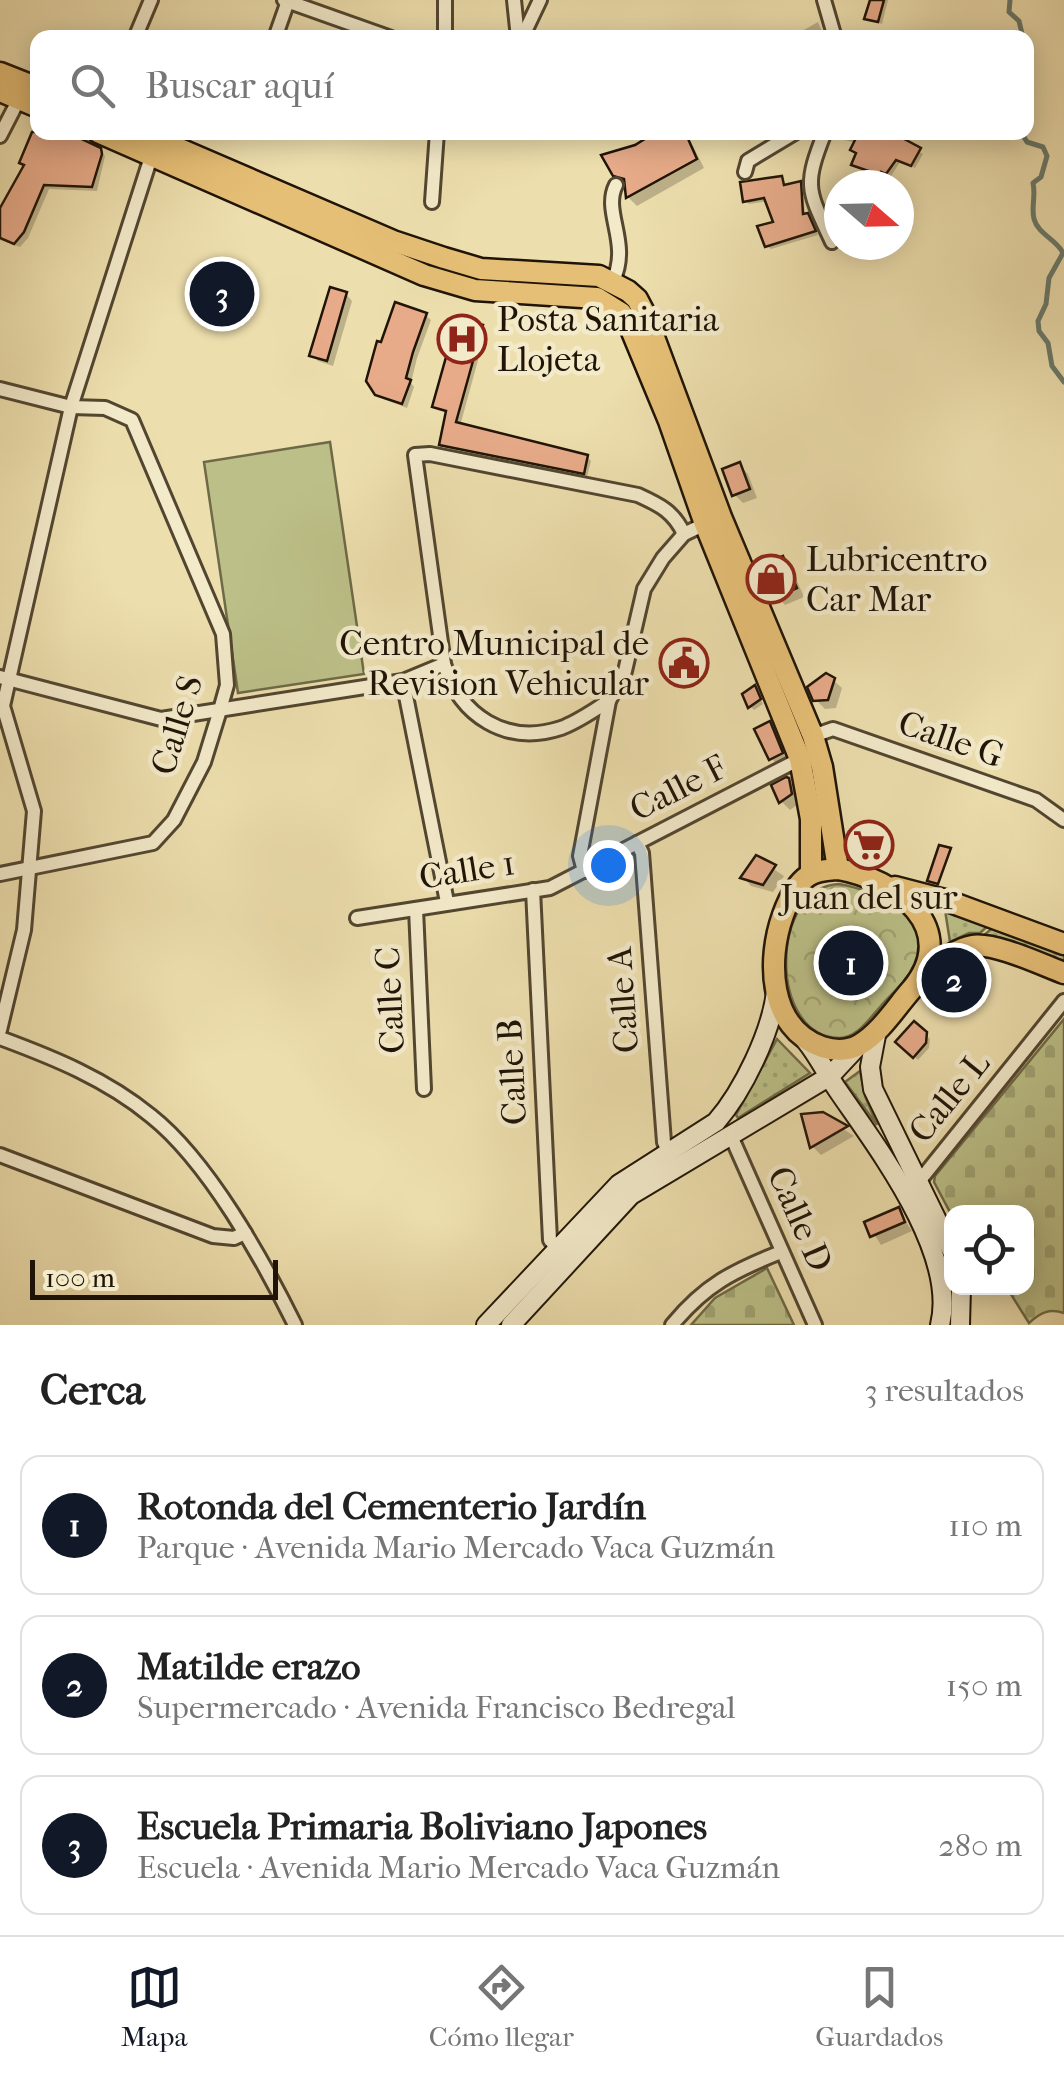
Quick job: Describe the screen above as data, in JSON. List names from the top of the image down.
{
  "streets": {
    "street": [
      "Calle S",
      "Calle G",
      "Calle F",
      "Calle 1",
      "Calle C",
      "Calle A",
      "Calle B",
      "Calle L",
      "Calle D"
    ]
  },
  "crossings": [
    ["Calle F", "Calle 1"],
    ["Calle F", "Calle A"],
    ["Calle 1", "Calle C"],
    ["Calle 1", "Calle B"]
  ],
  "places": {
    "hospital": ["Posta Sanitaria Llojeta"],
    "shop": ["Lubricentro Car Mar"],
    "public building": ["Centro Municipal de Revision Vehicular"],
    "supermarket": ["Juan del sur"]
  },
  "scale_bar": "100 m",
  "north": "right",
  "page": {
    "search": "Buscar aquí",
    "pins": ["3", "1", "2"],
    "scale": "100 m",
    "heading": ["Cerca", "3 resultados"],
    "list": [
      {
        "mark": "1",
        "name": "Rotonda del Cementerio Jardín",
        "note": "Parque · Avenida Mario Mercado Vaca Guzmán",
        "value": "110 m"
      },
      {
        "mark": "2",
        "name": "Matilde erazo",
        "note": "Supermercado · Avenida Francisco Bedregal",
        "value": "150 m"
      },
      {
        "mark": "3",
        "name": "Escuela Primaria Boliviano Japones",
        "note": "Escuela · Avenida Mario Mercado Vaca Guzmán",
        "value": "280 m"
      }
    ],
    "nav": ["Mapa", "Cómo llegar", "Guardados"]
  }
}
